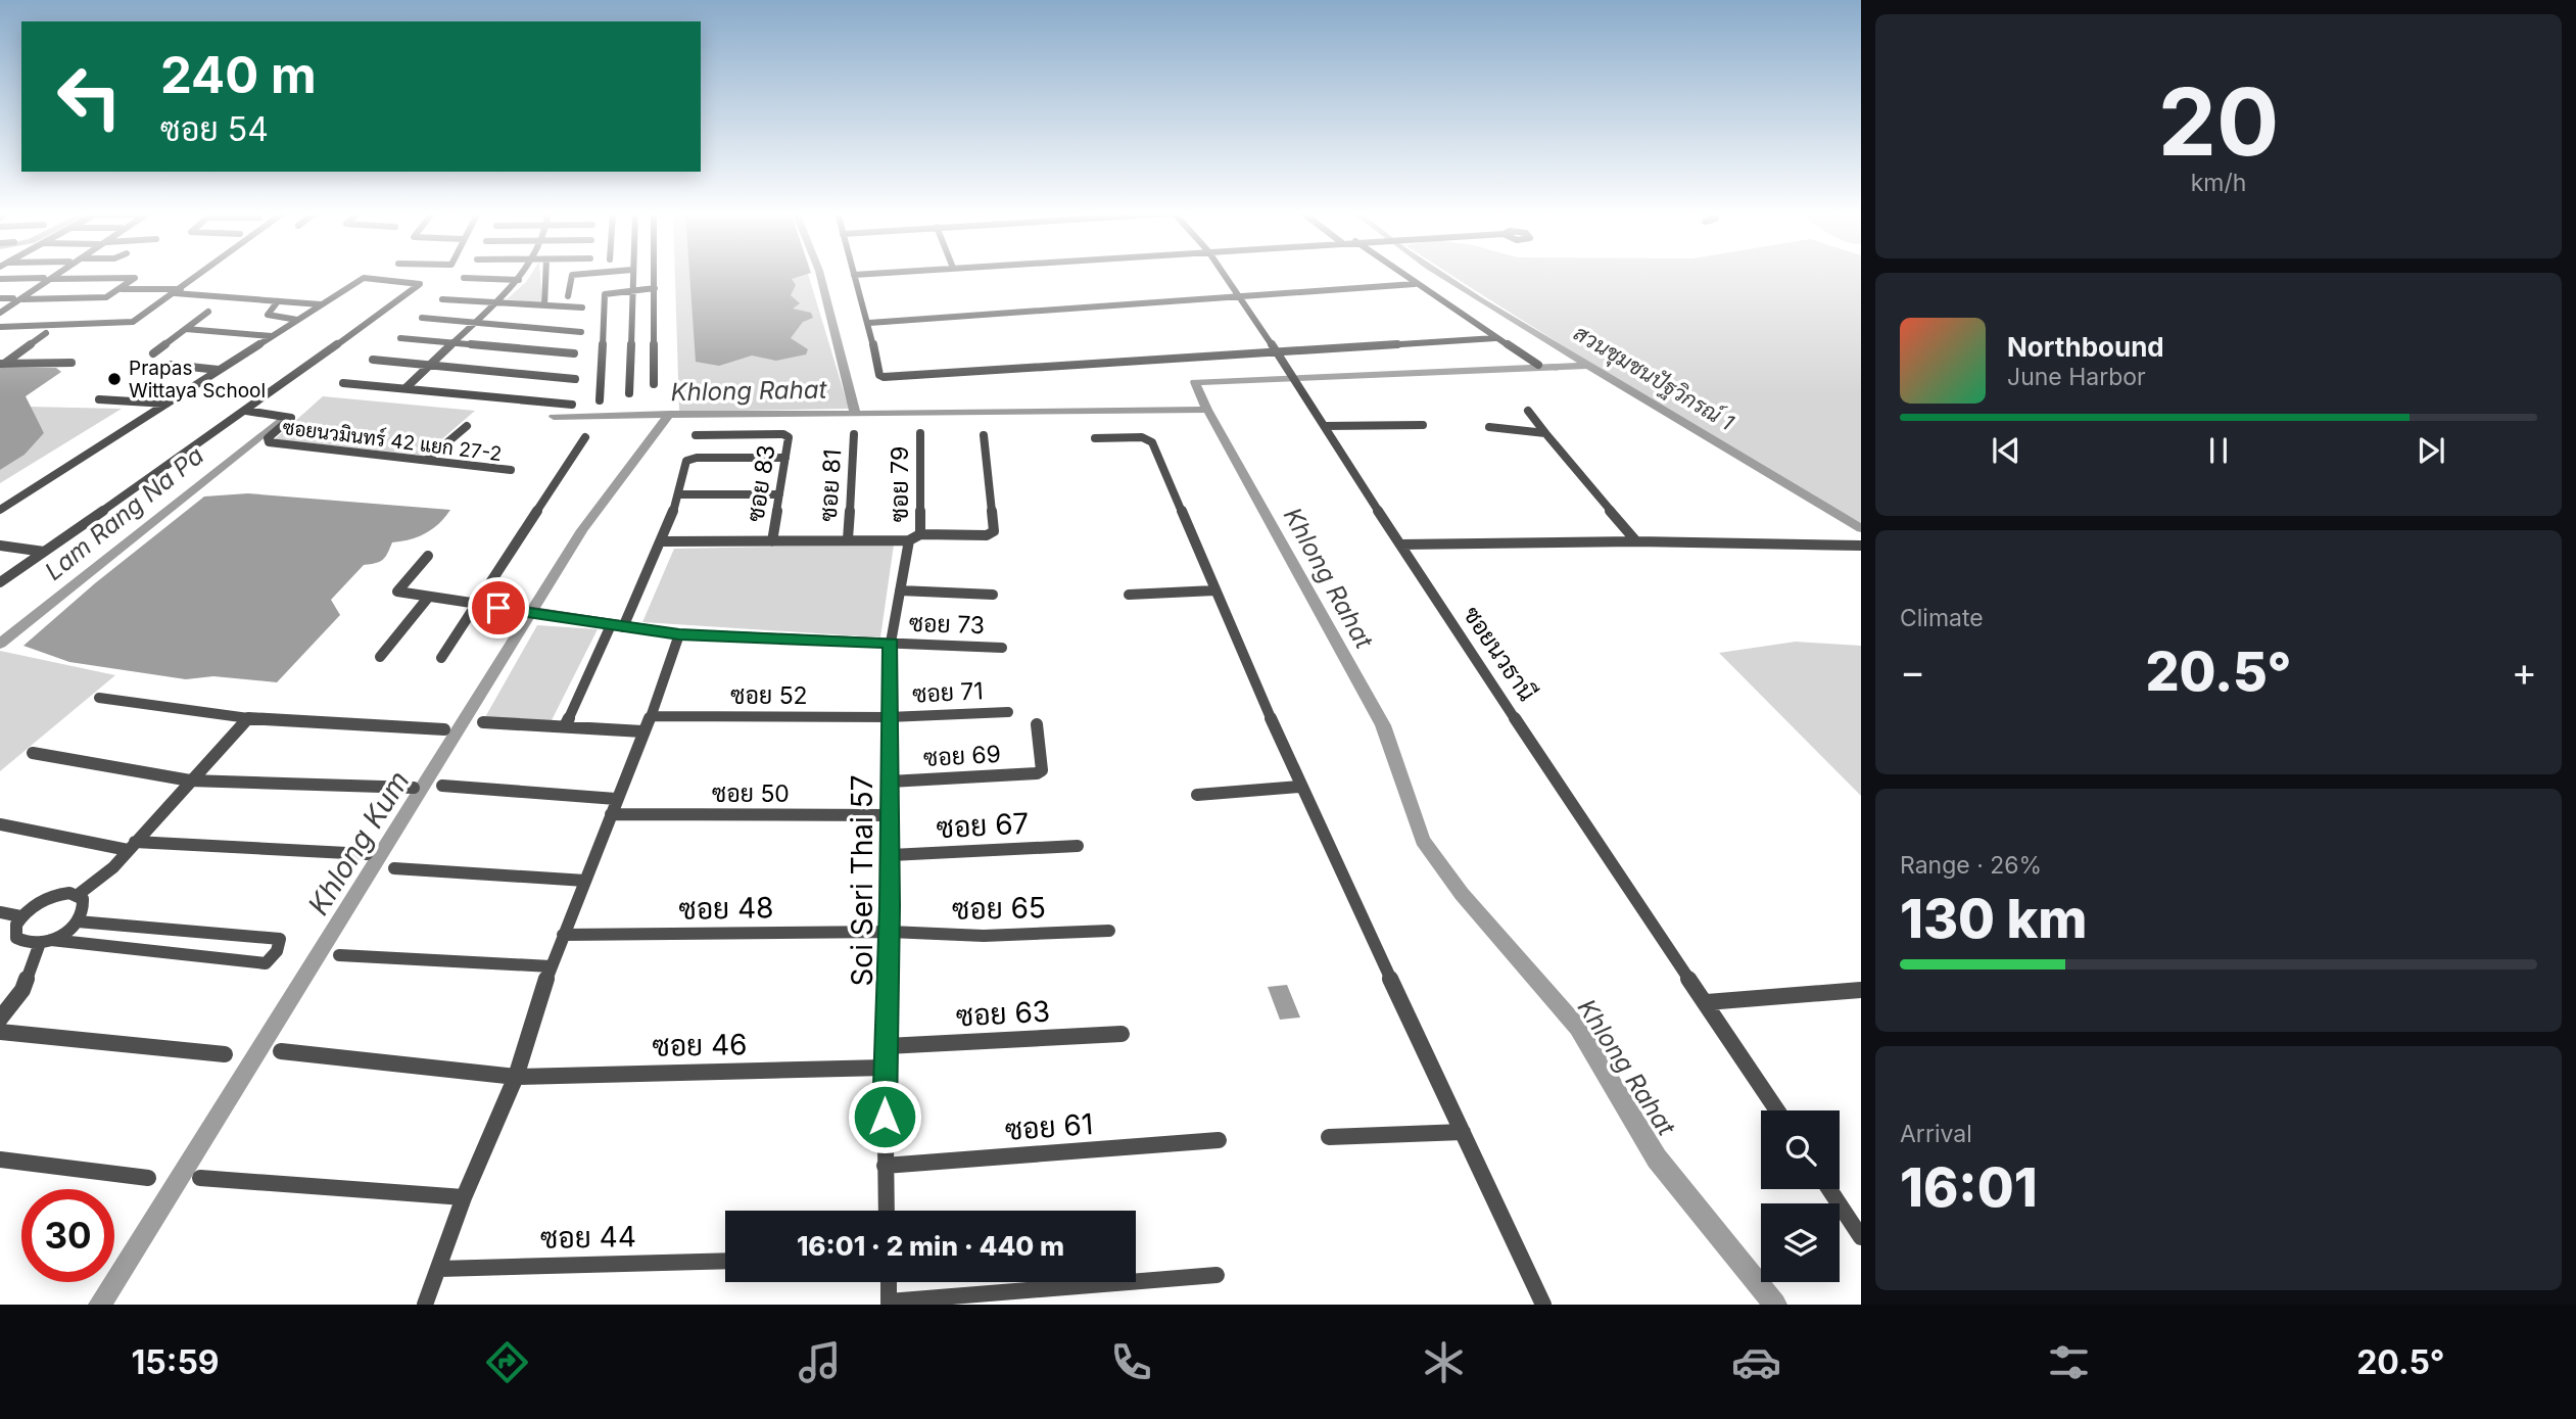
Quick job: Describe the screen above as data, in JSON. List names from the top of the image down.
{
  "streets": {
    "street": [
      "ซอยนวมินทร์ 42 แยก 27-2",
      "ซอย 83",
      "ซอย 79",
      "ซอย 81",
      "ซอย 73",
      "ซอยนวธานี",
      "ซอย 71",
      "ซอย 52",
      "ซอย 69",
      "ซอย 50",
      "ซอย 67",
      "Soi Seri Thai 57",
      "ซอย 48",
      "ซอย 65",
      "ซอย 63",
      "ซอย 46",
      "ซอย 61",
      "ซอย 44"
    ]
  },
  "crossings": [
    ["ซอย 79", "Soi Seri Thai 57"],
    ["ซอย 73", "Soi Seri Thai 57"],
    ["ซอย 71", "ซอย 52"],
    ["ซอย 71", "Soi Seri Thai 57"],
    ["ซอย 52", "Soi Seri Thai 57"],
    ["ซอย 69", "Soi Seri Thai 57"],
    ["ซอย 50", "Soi Seri Thai 57"],
    ["ซอย 67", "Soi Seri Thai 57"],
    ["Soi Seri Thai 57", "ซอย 48"],
    ["Soi Seri Thai 57", "ซอย 65"],
    ["Soi Seri Thai 57", "ซอย 63"],
    ["Soi Seri Thai 57", "ซอย 46"],
    ["Soi Seri Thai 57", "ซอย 61"],
    ["ซอย 48", "ซอย 65"]
  ],
  "water": [
    "สวนชุมชนปัฐวิกรณ์ 1",
    "Khlong Rahat",
    "Lam Rang Na Pa",
    "Khlong Kum"
  ],
  "places": ["Prapas Wittaya School"],
  "page": {
    "tile": [
      ["20", "km/h"],
      "Climate",
      ["Range · 26%", "130 km"],
      ["Arrival", "16:01"]
    ],
    "turn": ["240 m", "ซอย 54"],
    "song": ["Northbound", "June Harbor"],
    "heat": ["−", "20.5°", "+"],
    "limit": "30",
    "trip": "16:01 · 2 min · 440 m",
    "tabs": ["15:59", "20.5°"]
  }
}
